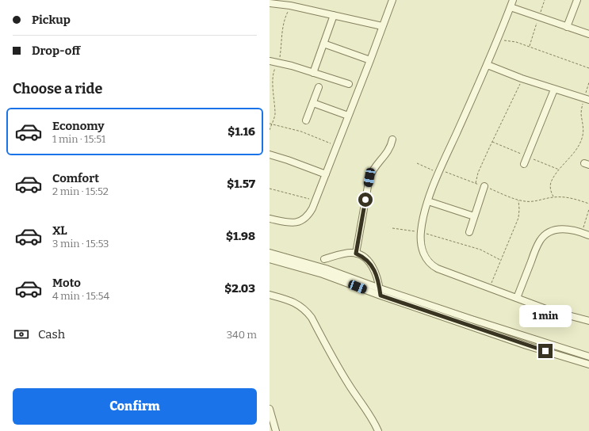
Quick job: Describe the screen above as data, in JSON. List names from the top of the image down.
{
  "page": {
    "banner": ["Pickup", "Drop-off"],
    "heading": "Choose a ride",
    "list": [
      {
        "name": "Economy",
        "note": "1 min · 15:51",
        "value": "$1.16"
      },
      {
        "name": "Comfort",
        "note": "2 min · 15:52",
        "value": "$1.57"
      },
      {
        "name": "XL",
        "note": "3 min · 15:53",
        "value": "$1.98"
      },
      {
        "name": "Moto",
        "note": "4 min · 15:54",
        "value": "$2.03"
      }
    ],
    "bubble": "1 min",
    "pay": ["Cash", "340 m"],
    "buttons": "Confirm"
  }
}
